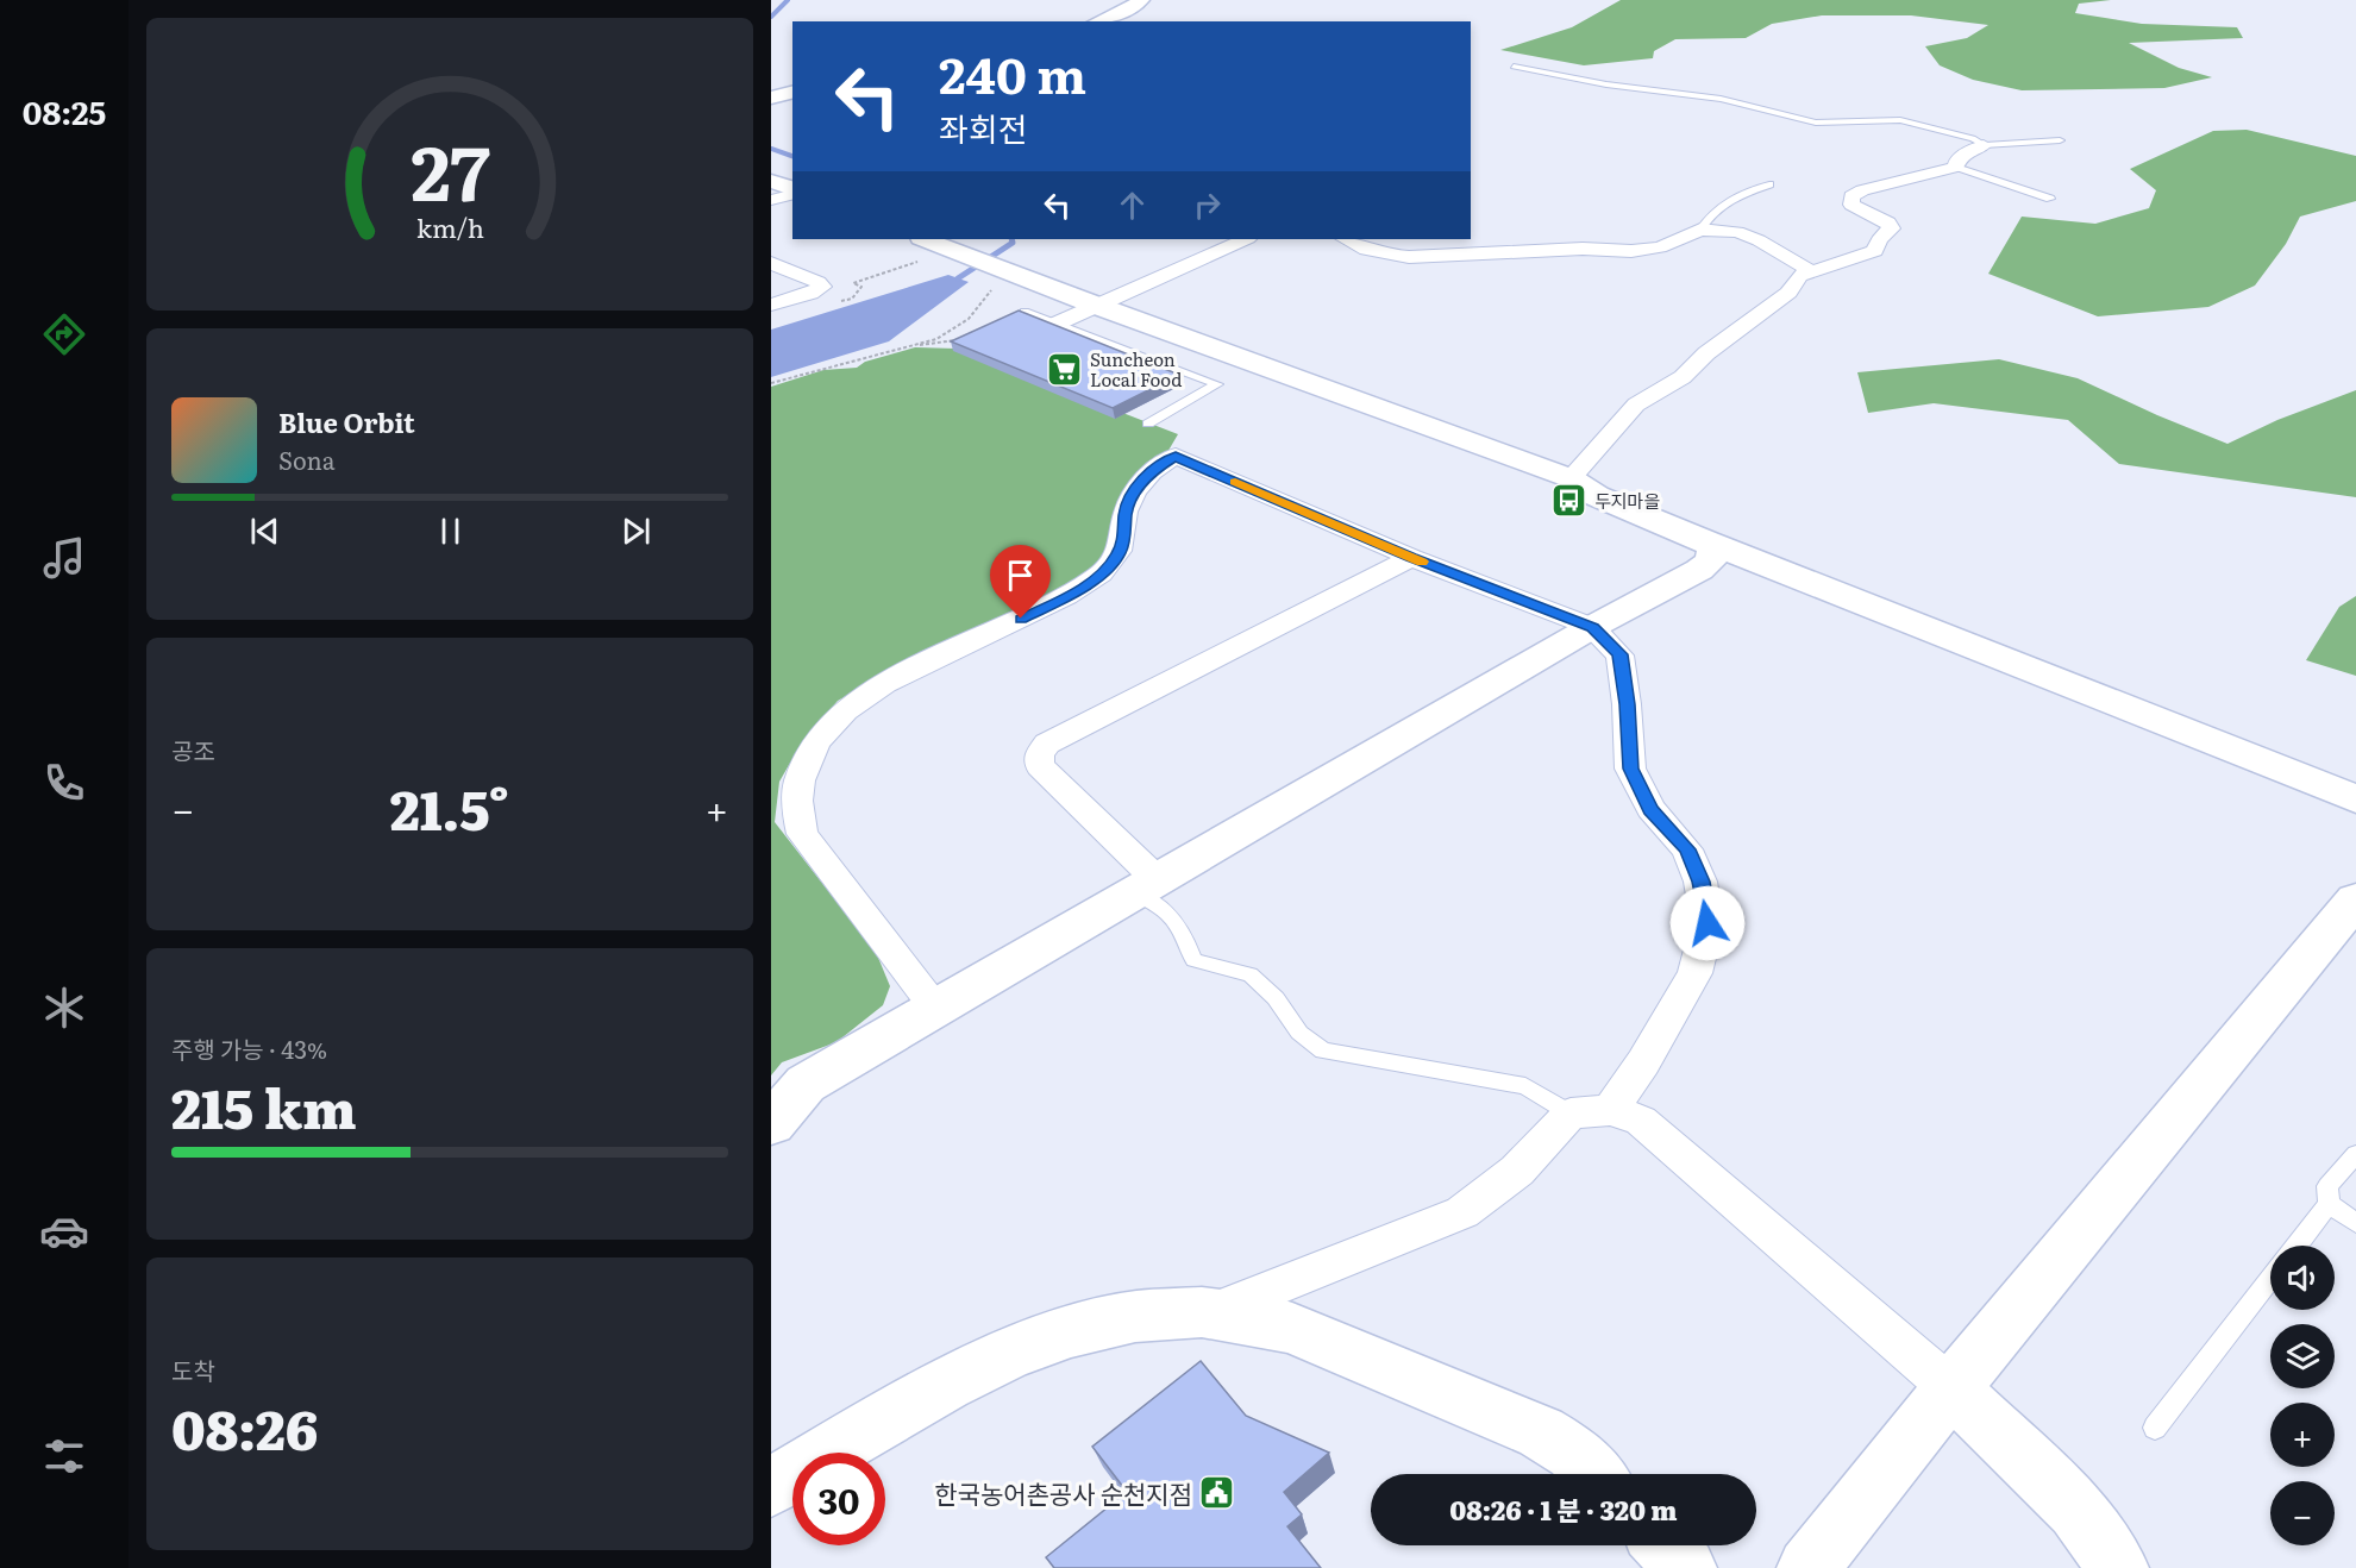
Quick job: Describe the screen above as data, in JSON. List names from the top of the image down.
{
  "places": {
    "supermarket": ["Suncheon Local Food"],
    "bus stop": ["두지마을"],
    "public building": ["한국농어촌공사 순천지점"]
  },
  "page": {
    "tabs": "08:25",
    "turn": ["240 m", "좌회전"],
    "song": ["Blue Orbit", "Sona"],
    "tile": [
      "공조",
      ["주행 가능 · 43%", "215 km"],
      ["도착", "08:26"]
    ],
    "heat": ["−", "21.5°", "+"],
    "map_buttons": ["+", "−"],
    "limit": "30",
    "trip": "08:26 · 1 분 · 320 m",
    "gauge": ["27", "km/h"]
  }
}
